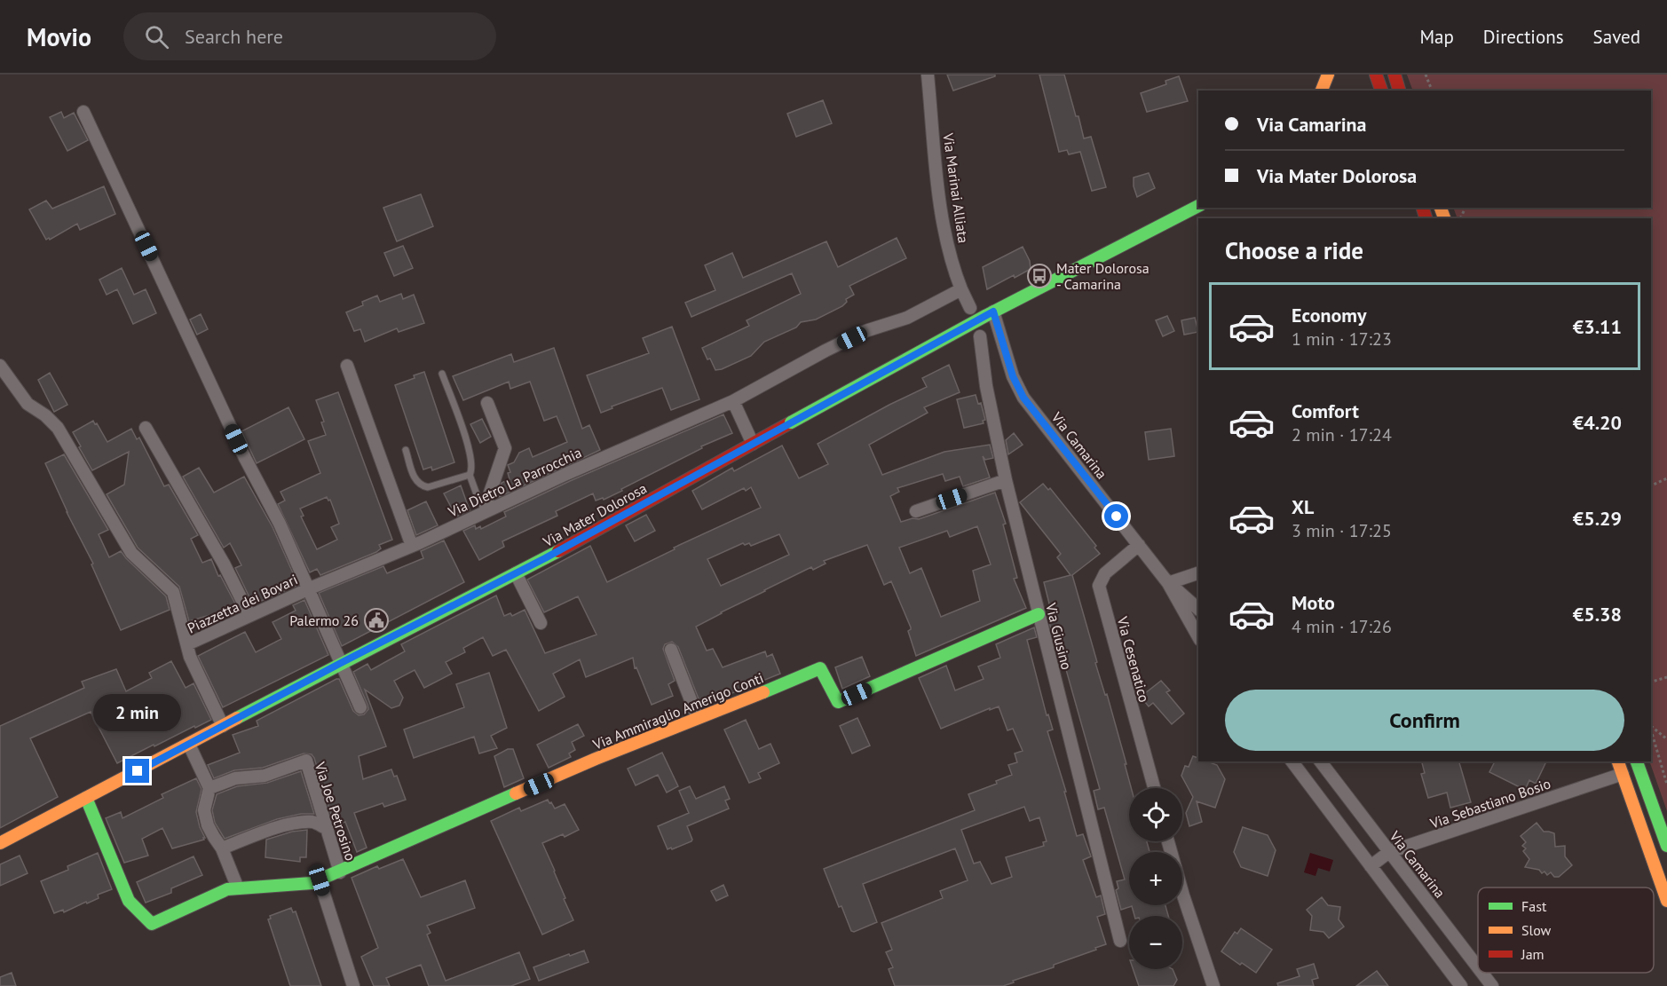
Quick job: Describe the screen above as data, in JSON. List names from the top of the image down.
{
  "streets": {
    "street": [
      "Via Marinai Alliata",
      "Via Camarina",
      "Via Dietro La Parrocchia",
      "Via Mater Dolorosa",
      "Piazzetta dei Bovari",
      "Via Giusino",
      "Via Cesenatico",
      "Via Ammiraglio Amerigo Conti",
      "Via Sebastiano Bosio",
      "Via Joe Petrosino"
    ]
  },
  "crossings": [
    ["Via Camarina", "Via Mater Dolorosa"],
    ["Via Camarina", "Via Cesenatico"],
    ["Via Camarina", "Via Sebastiano Bosio"],
    ["Via Dietro La Parrocchia", "Piazzetta dei Bovari"],
    ["Via Mater Dolorosa", "Via Ammiraglio Amerigo Conti"],
    ["Via Giusino", "Via Ammiraglio Amerigo Conti"],
    ["Via Ammiraglio Amerigo Conti", "Via Joe Petrosino"]
  ],
  "places": {
    "bus stop": ["Mater Dolorosa - Camarina"],
    "public building": ["Palermo 26"]
  },
  "legend": ["Fast", "Slow", "Jam"],
  "page": {
    "header": "Movio",
    "search": "Search here",
    "nav": ["Map", "Directions", "Saved"],
    "banner": ["Via Camarina", "Via Mater Dolorosa"],
    "heading": "Choose a ride",
    "list": [
      {
        "name": "Economy",
        "note": "1 min · 17:23",
        "value": "€3.11"
      },
      {
        "name": "Comfort",
        "note": "2 min · 17:24",
        "value": "€4.20"
      },
      {
        "name": "XL",
        "note": "3 min · 17:25",
        "value": "€5.29"
      },
      {
        "name": "Moto",
        "note": "4 min · 17:26",
        "value": "€5.38"
      }
    ],
    "buttons": "Confirm",
    "bubble": "2 min",
    "map_buttons": ["+", "−"]
  }
}
